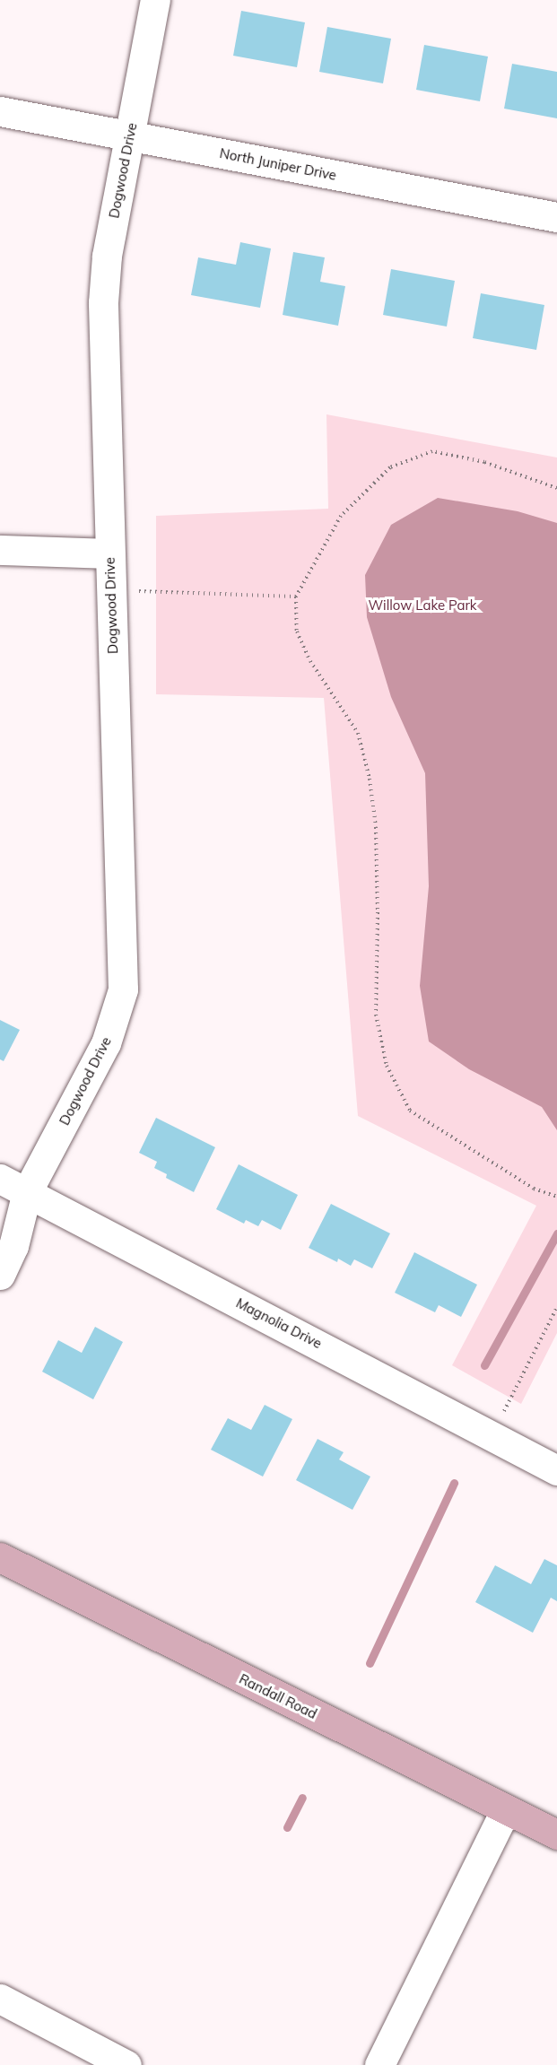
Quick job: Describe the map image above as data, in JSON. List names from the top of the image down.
{
  "streets": {
    "main road": ["Randall Road"],
    "street": ["North Juniper Drive", "Dogwood Drive", "Magnolia Drive"]
  },
  "crossings": [
    ["North Juniper Drive", "Dogwood Drive"],
    ["Dogwood Drive", "Magnolia Drive"]
  ],
  "parks": ["Willow Lake Park"]
}
